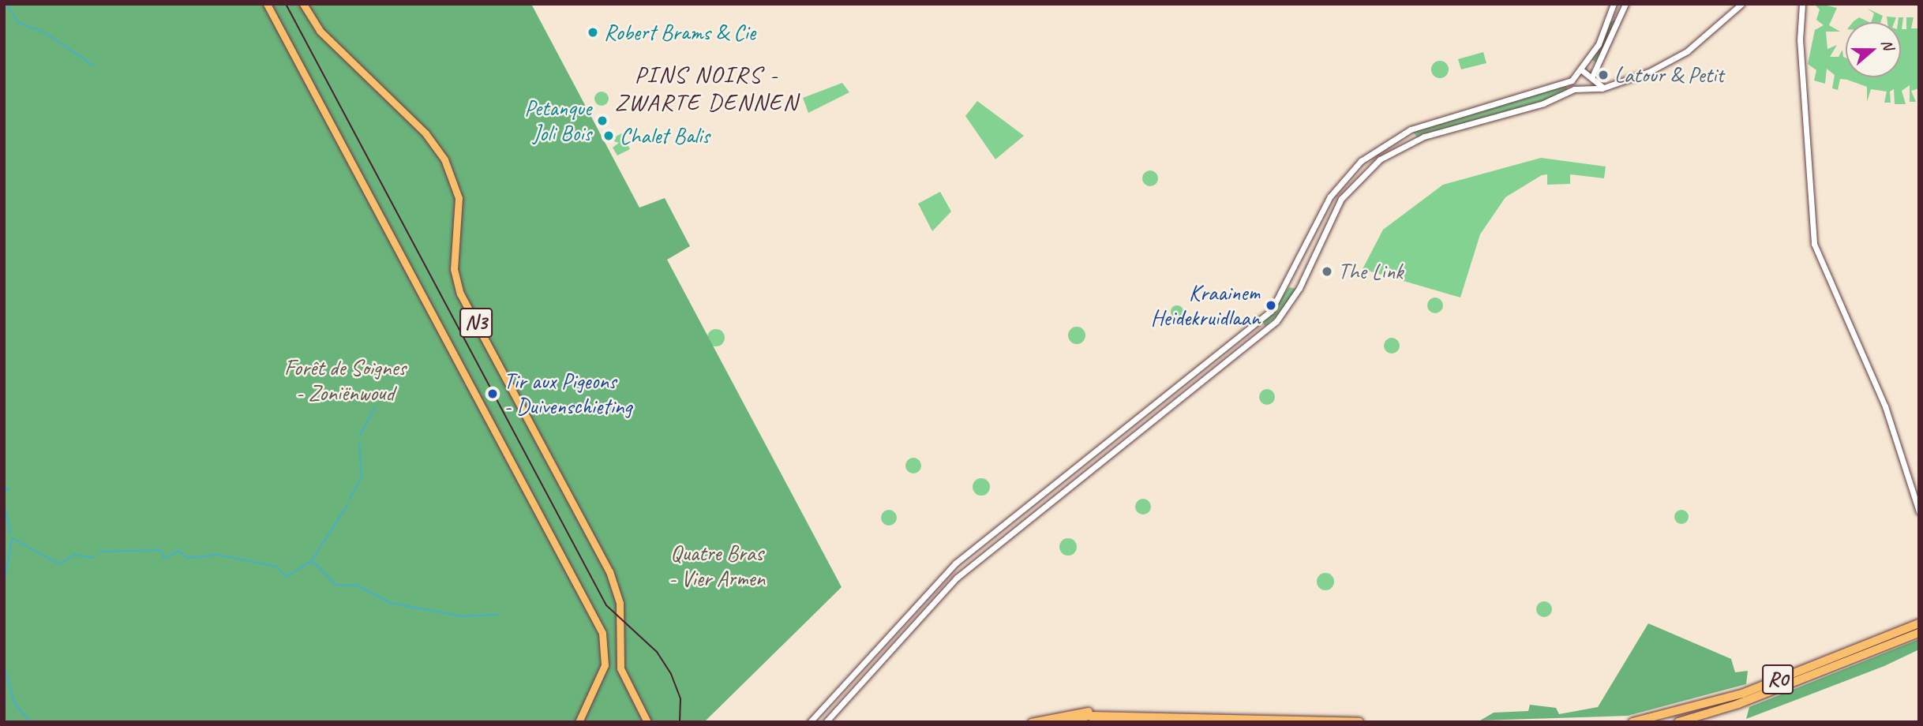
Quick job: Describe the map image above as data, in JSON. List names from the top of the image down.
{
  "streets": {
    "highway": ["R0"],
    "main road": ["N3"]
  },
  "districts": ["PINS NOIRS - ZWARTE DENNEN"],
  "parks": ["Forêt de Soignes - Zoniënwoud", "Quatre Bras - Vier Armen"],
  "places": [
    "Robert Brams & Cie",
    "Latour & Petit",
    "Petanque Joli Bois",
    "Chalet Balis",
    "The Link",
    "Kraainem Heidekruidlaan",
    "Tir aux Pigeons - Duivenschieting"
  ],
  "north": "right"
}
